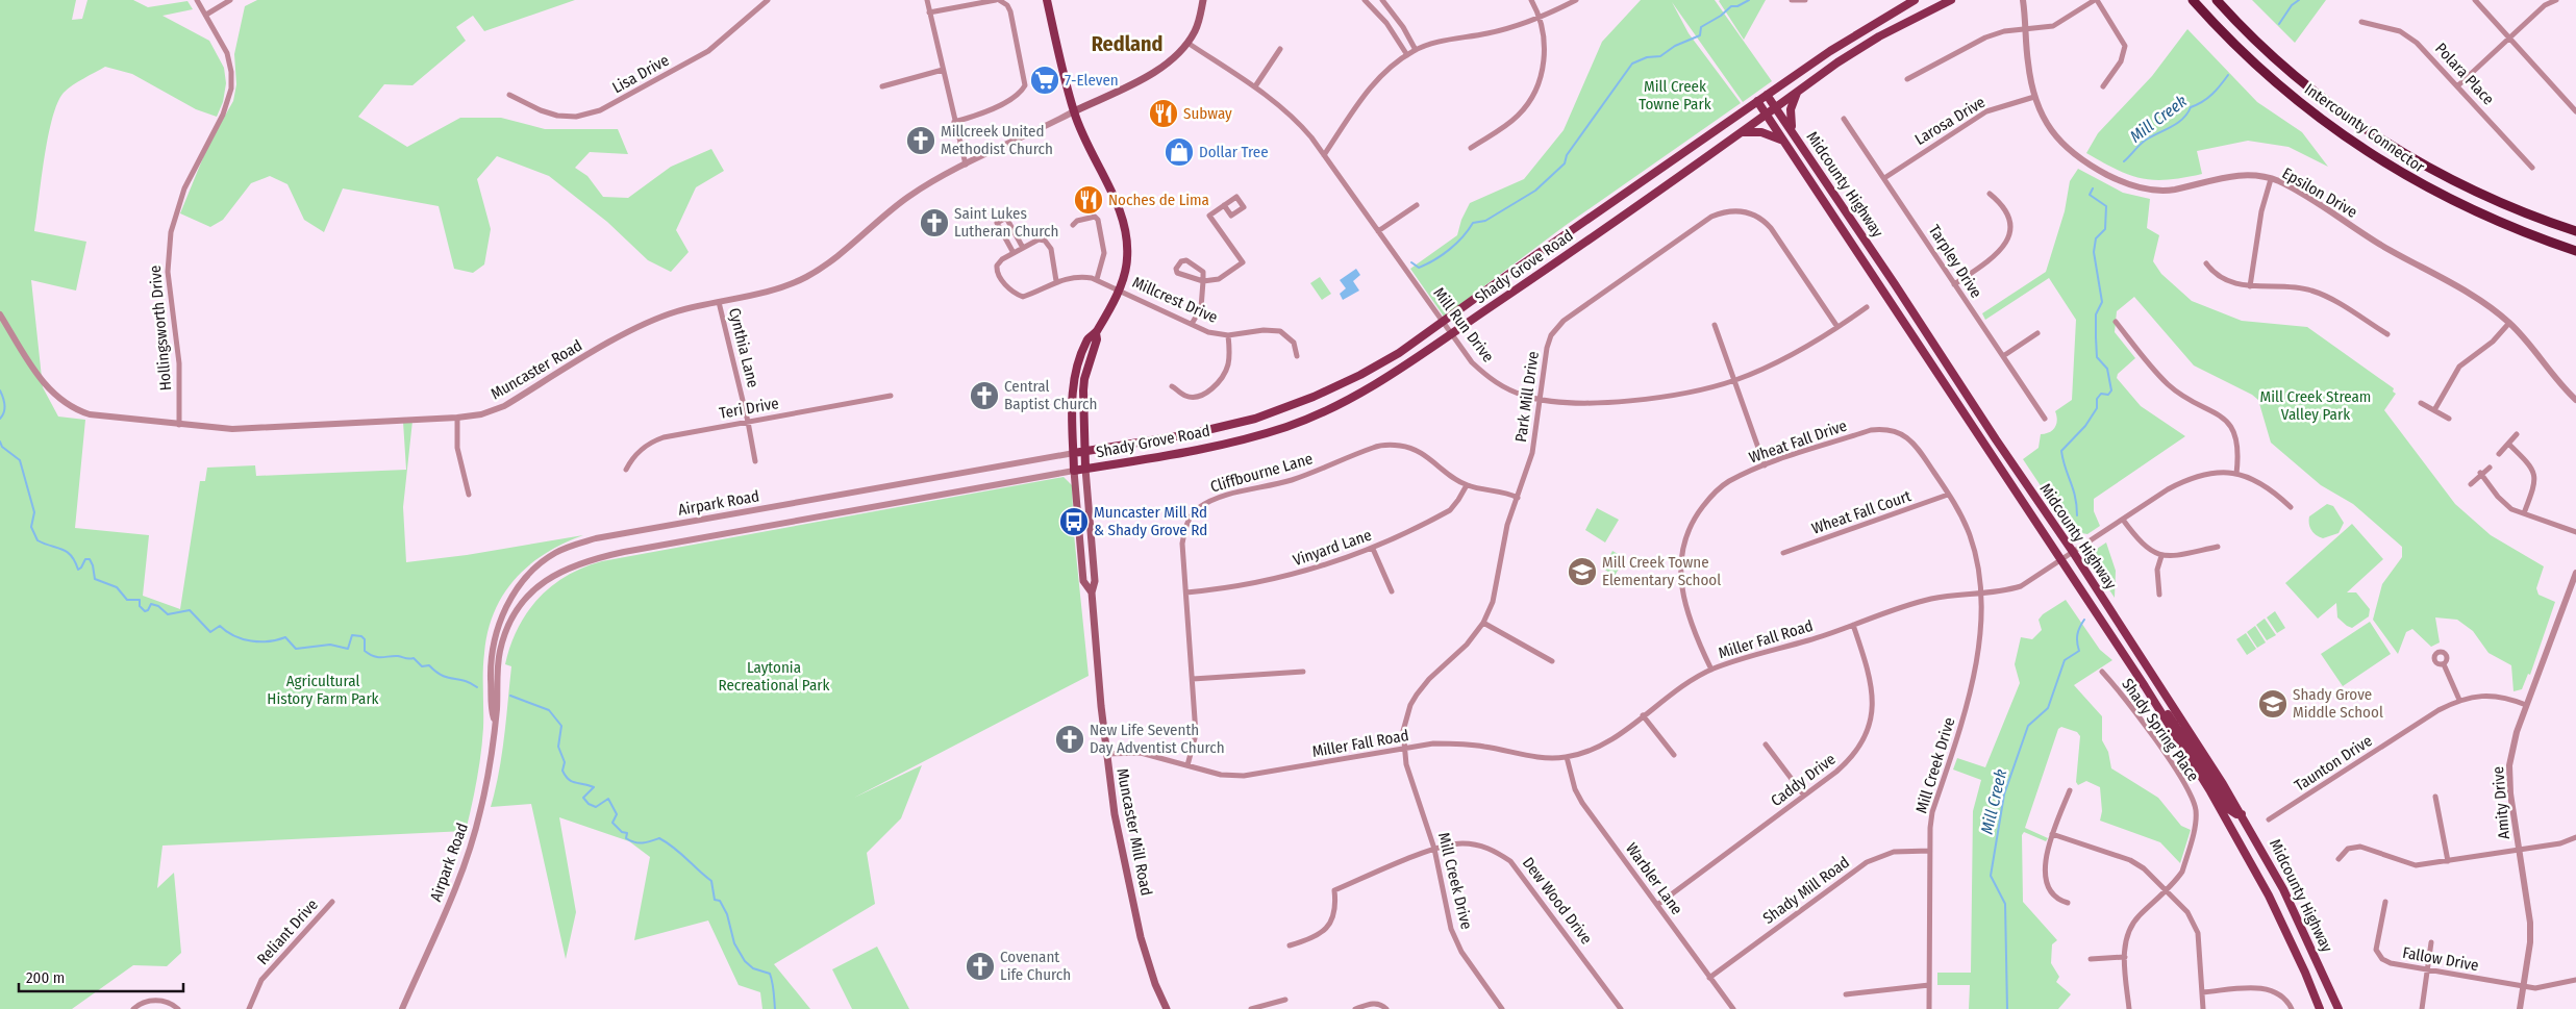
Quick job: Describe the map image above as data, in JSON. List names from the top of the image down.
{
  "streets": {
    "highway": ["Intercounty Connector"],
    "main road": ["Midcounty Highway", "Shady Grove Road", "Muncaster Mill Road"],
    "street": [
      "Lisa Drive",
      "Polara Place",
      "Larosa Drive",
      "Epsilon Drive",
      "Tarpley Drive",
      "Millcrest Drive",
      "Mill Run Drive",
      "Hollingsworth Drive",
      "Cynthia Lane",
      "Muncaster Road",
      "Park Mill Drive",
      "Teri Drive",
      "Wheat Fall Drive",
      "Cliffbourne Lane",
      "Airpark Road",
      "Wheat Fall Court",
      "Vinyard Lane",
      "Miller Fall Road",
      "Shady Spring Place",
      "Taunton Drive",
      "Mill Creek Drive",
      "Caddy Drive",
      "Amity Drive",
      "Warbler Lane",
      "Shady Mill Road",
      "Dew Wood Drive",
      "Reliant Drive",
      "Fallow Drive"
    ]
  },
  "crossings": [
    ["Larosa Drive", "Epsilon Drive"],
    ["Larosa Drive", "Tarpley Drive"],
    ["Midcounty Highway", "Shady Grove Road"],
    ["Midcounty Highway", "Miller Fall Road"],
    ["Shady Grove Road", "Mill Run Drive"],
    ["Shady Grove Road", "Airpark Road"],
    ["Shady Grove Road", "Muncaster Mill Road"],
    ["Millcrest Drive", "Muncaster Mill Road"],
    ["Mill Run Drive", "Park Mill Drive"],
    ["Hollingsworth Drive", "Muncaster Road"],
    ["Cynthia Lane", "Muncaster Road"],
    ["Cynthia Lane", "Teri Drive"],
    ["Muncaster Road", "Muncaster Mill Road"],
    ["Park Mill Drive", "Cliffbourne Lane"],
    ["Park Mill Drive", "Miller Fall Road"],
    ["Park Mill Drive", "Mill Creek Drive"],
    ["Wheat Fall Drive", "Wheat Fall Court"],
    ["Wheat Fall Drive", "Miller Fall Road"],
    ["Wheat Fall Drive", "Mill Creek Drive"],
    ["Cliffbourne Lane", "Vinyard Lane"],
    ["Cliffbourne Lane", "Miller Fall Road"],
    ["Airpark Road", "Muncaster Mill Road"],
    ["Miller Fall Road", "Mill Creek Drive"],
    ["Miller Fall Road", "Caddy Drive"],
    ["Miller Fall Road", "Muncaster Mill Road"],
    ["Miller Fall Road", "Warbler Lane"],
    ["Taunton Drive", "Amity Drive"],
    ["Mill Creek Drive", "Shady Mill Road"],
    ["Mill Creek Drive", "Dew Wood Drive"],
    ["Caddy Drive", "Warbler Lane"],
    ["Amity Drive", "Fallow Drive"],
    ["Warbler Lane", "Shady Mill Road"]
  ],
  "districts": ["Redland"],
  "water": ["Mill Creek"],
  "parks": [
    "Mill Creek Towne Park",
    "Mill Creek Stream Valley Park",
    "Laytonia Recreational Park",
    "Agricultural History Farm Park"
  ],
  "places": {
    "supermarket": ["7-Eleven"],
    "restaurant": ["Subway", "Noches de Lima"],
    "church": [
      "Millcreek United Methodist Church",
      "Saint Lukes Lutheran Church",
      "Central Baptist Church",
      "New Life Seventh Day Adventist Church",
      "Covenant Life Church"
    ],
    "shop": ["Dollar Tree"],
    "bus stop": ["Muncaster Mill Rd & Shady Grove Rd"],
    "school or university": ["Mill Creek Towne Elementary School", "Shady Grove Middle School"]
  },
  "scale_bar": "200 m"
}
